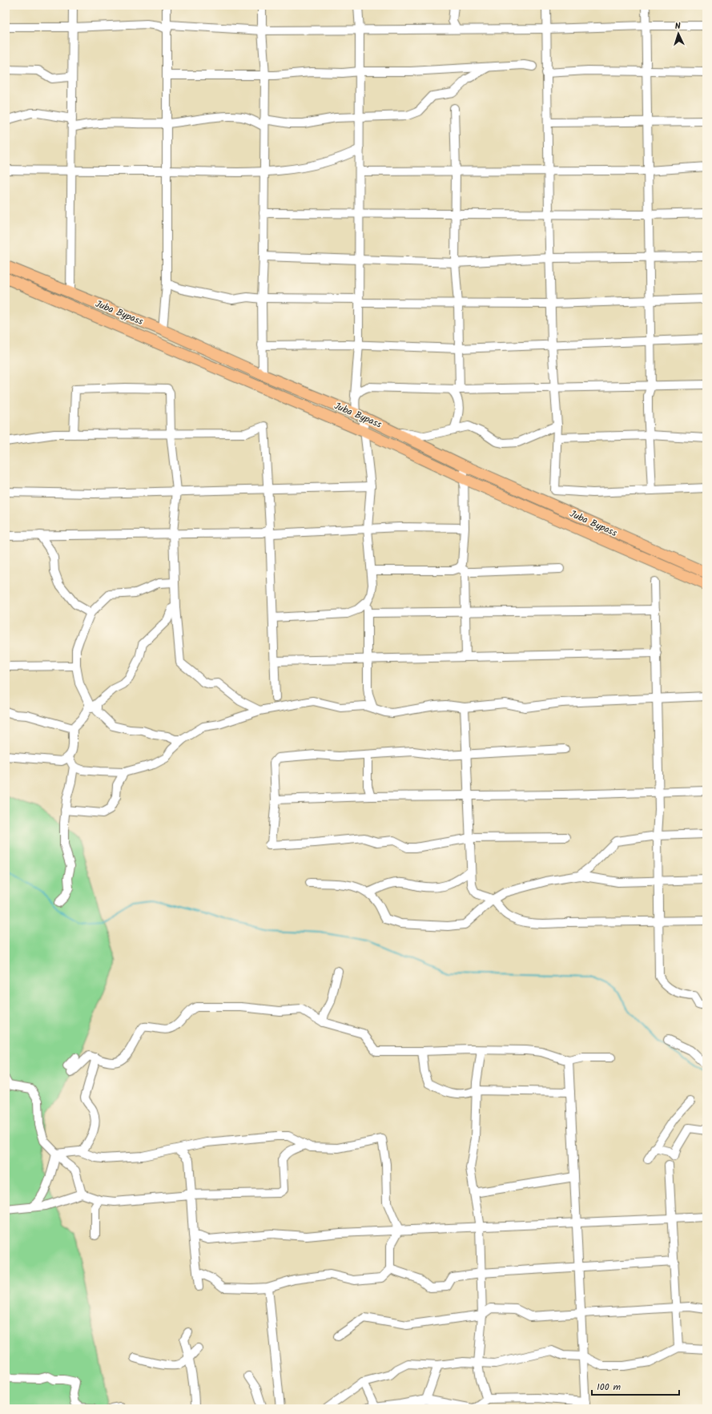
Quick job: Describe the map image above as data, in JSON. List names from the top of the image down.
{
  "streets": {
    "main road": ["Juba Bypass"]
  },
  "scale_bar": "100 m",
  "north": "top"
}
